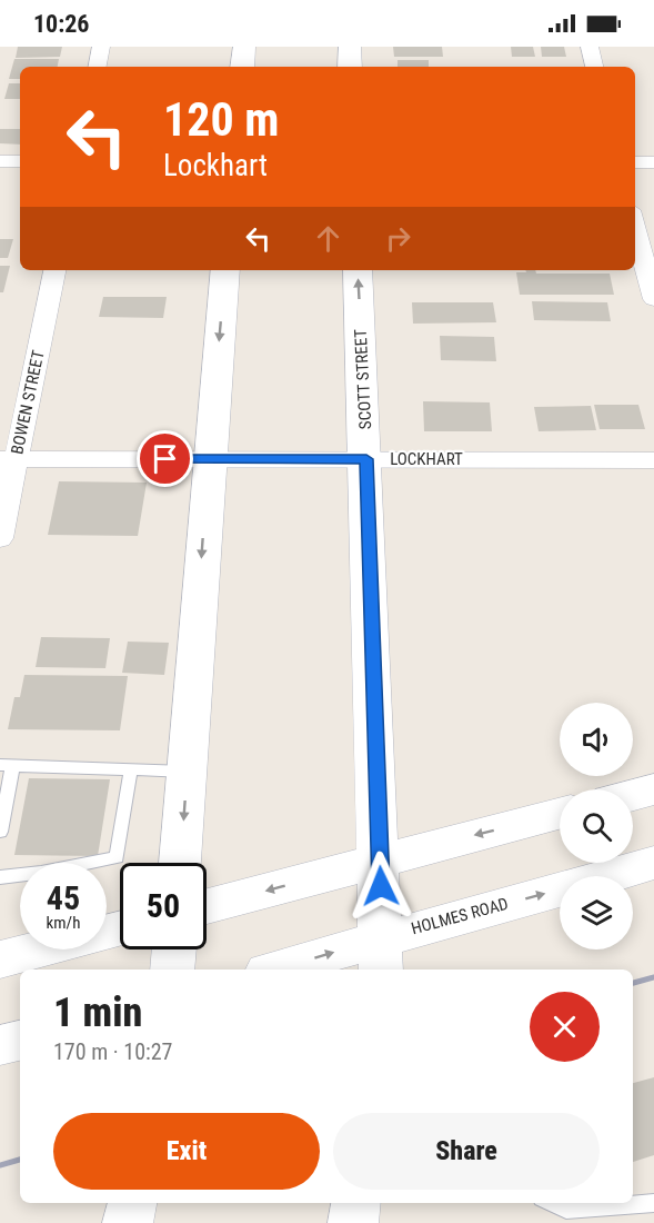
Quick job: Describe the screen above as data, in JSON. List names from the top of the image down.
{
  "streets": {
    "main road": ["SCOTT STREET", "HOLMES ROAD"],
    "street": ["BOWEN STREET", "LOCKHART"]
  },
  "crossings": [
    ["SCOTT STREET", "LOCKHART"],
    ["SCOTT STREET", "HOLMES ROAD"],
    ["BOWEN STREET", "LOCKHART"]
  ],
  "page": {
    "status": "10:26",
    "turn": ["120 m", "Lockhart"],
    "speed": "45 km/h",
    "limit": "50",
    "heading": ["1 min", "170 m · 10:27"],
    "buttons": ["Exit", "Share"]
  }
}
